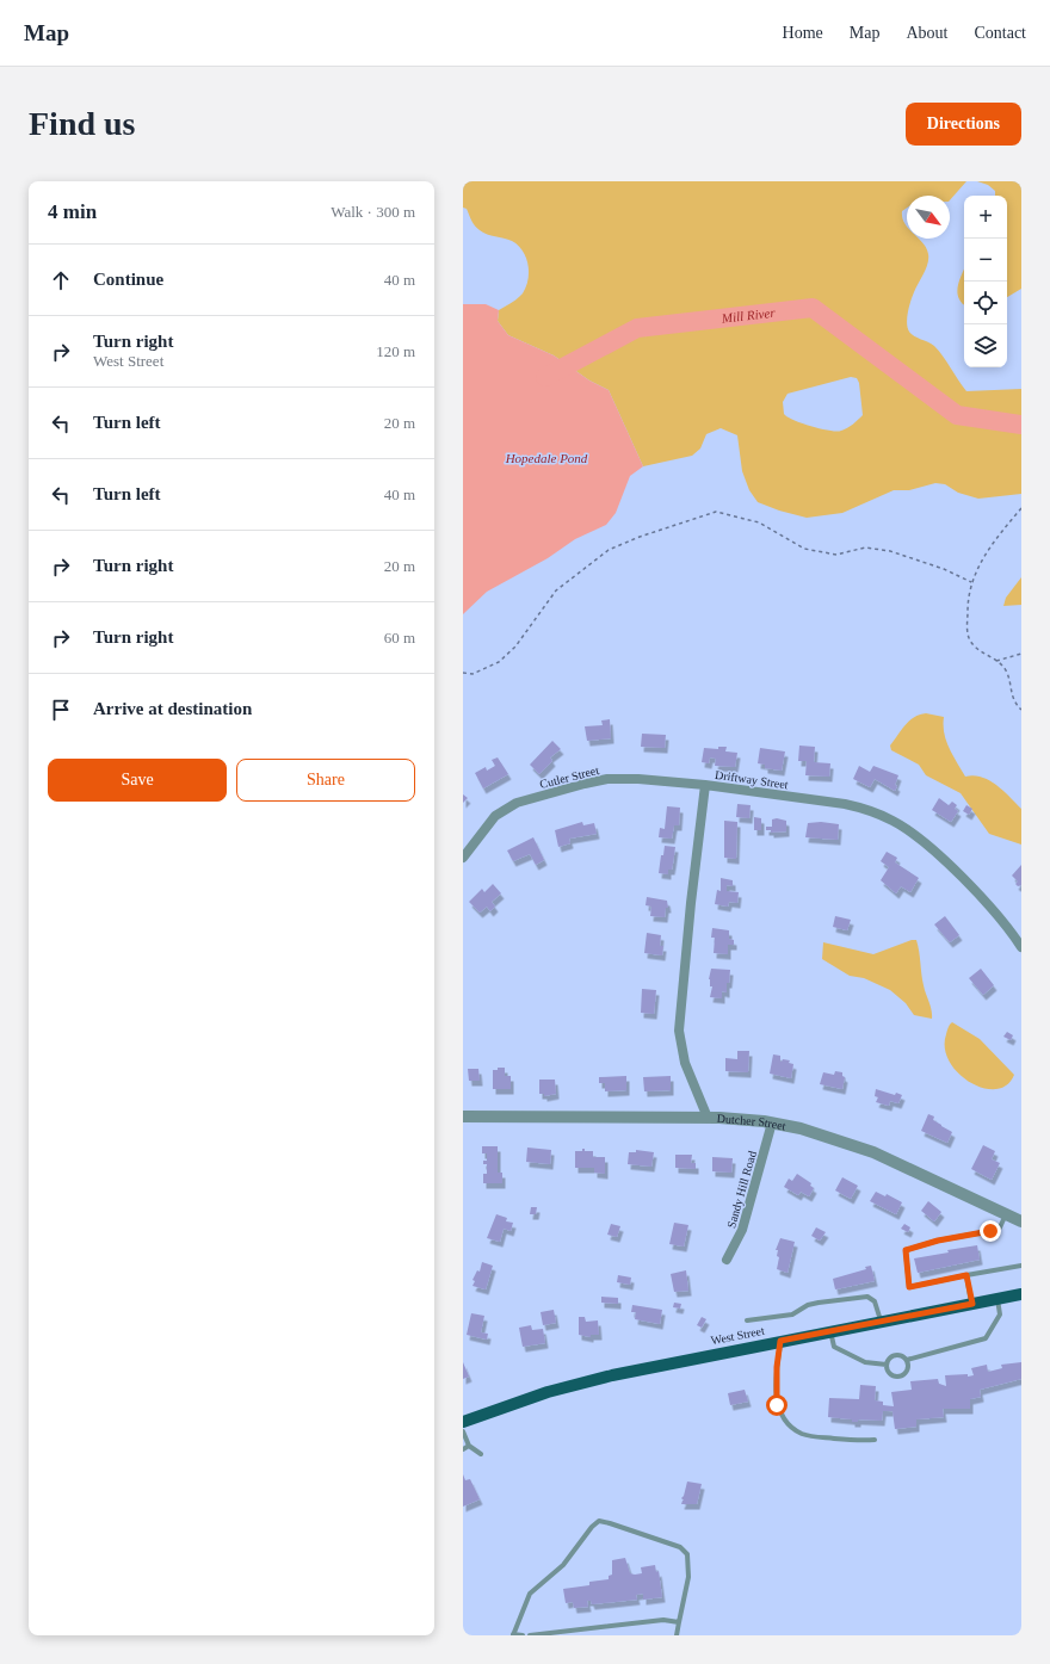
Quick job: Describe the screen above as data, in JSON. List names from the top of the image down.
{
  "streets": {
    "main road": ["West Street"],
    "street": [
      "Cutler Street",
      "Driftway Street",
      "Dutcher Street",
      "Sandy Hill Road"
    ]
  },
  "crossings": [
    ["Cutler Street", "Driftway Street"],
    ["Driftway Street", "Dutcher Street"],
    ["Dutcher Street", "Sandy Hill Road"]
  ],
  "water": ["Mill River", "Hopedale Pond"],
  "north": "bottom right",
  "page": {
    "header": "Map",
    "nav": [
      "Home",
      "Map",
      "About",
      "Contact"
    ],
    "buttons": [
      "Directions",
      ["Save", "Share"]
    ],
    "title": "Find us",
    "heading": ["4 min", "Walk · 300 m"],
    "map_buttons": ["+", "−"],
    "list": [
      ["Continue", "40 m"],
      ["Turn right", "West Street", "120 m"],
      ["Turn left", "20 m"],
      ["Turn left", "40 m"],
      ["Turn right", "20 m"],
      ["Turn right", "60 m"],
      "Arrive at destination"
    ]
  }
}
